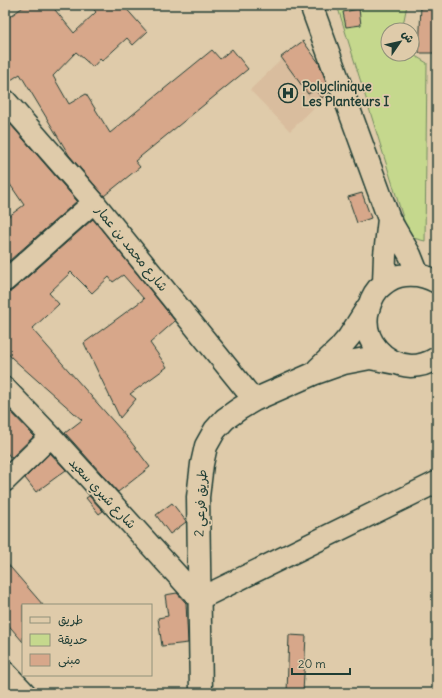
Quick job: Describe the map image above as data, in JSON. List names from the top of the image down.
{
  "streets": {
    "main road": ["طريق فرعي 2"],
    "street": ["شارع محمد بن عمار", "شارع شيري سعيد"]
  },
  "crossings": [
    ["شارع محمد بن عمار", "طريق فرعي 2"],
    ["شارع شيري سعيد", "طريق فرعي 2"]
  ],
  "places": {
    "hospital": ["Polyclinique Les Planteurs I"]
  },
  "legend": ["طريق", "حديقة", "مبنى"],
  "scale_bar": "20 m",
  "north": "top right"
}
